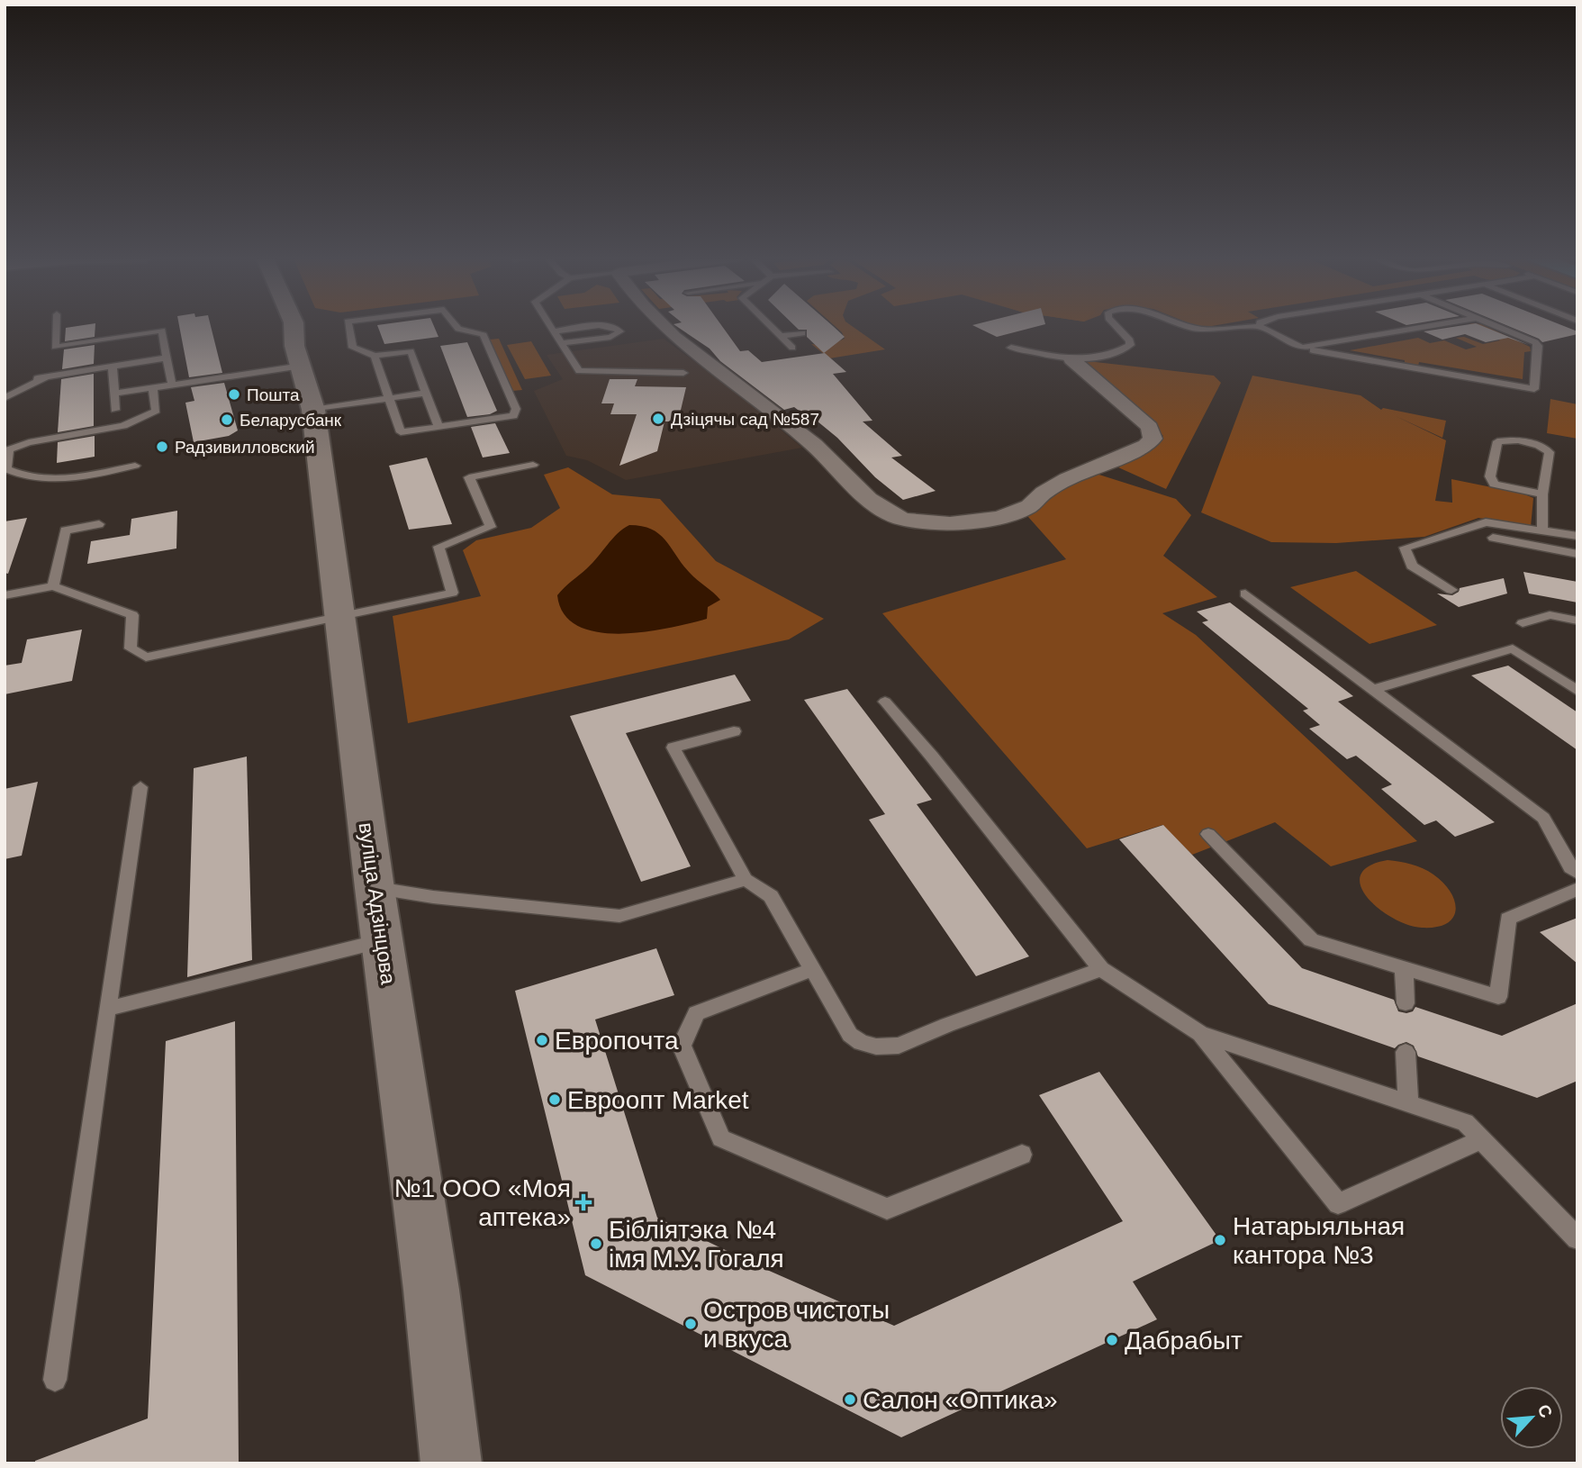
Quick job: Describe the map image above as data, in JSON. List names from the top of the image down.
{
  "streets": {
    "main road": ["вуліца Адзінцова"]
  },
  "places": {
    "other": [
      "Пошта",
      "Дзіцячы сад №587",
      "Беларусбанк",
      "Радзивилловский",
      "Европочта",
      "Евроопт Market",
      "Натарыяльная кантора №3",
      "Бібліятэка №4 імя М.У. Гогаля",
      "Остров чистоты и вкуса",
      "Дабрабыт",
      "Салон «Оптика»"
    ],
    "health": ["№1 ООО «Моя аптека»"]
  },
  "north": "top right"
}
